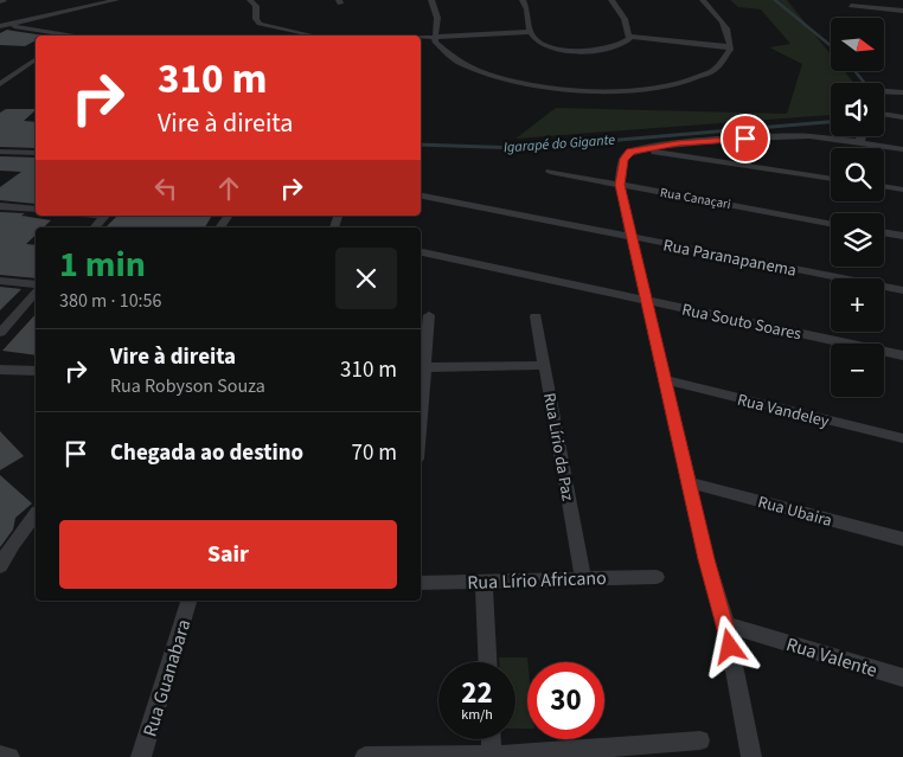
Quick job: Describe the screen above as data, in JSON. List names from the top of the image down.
{
  "streets": {
    "street": [
      "Rua Canaçari",
      "Rua Paranapanema",
      "Rua Souto Soares",
      "Rua Vandeley",
      "Rua Lírio da Paz",
      "Rua Ubaira",
      "Rua Lírio Africano",
      "Rua Valente",
      "Rua Guanabara"
    ]
  },
  "crossings": [
    ["Rua Lírio da Paz", "Rua Lírio Africano"]
  ],
  "water": ["Igarapé do Gigante"],
  "north": "right",
  "page": {
    "map_buttons": ["+", "−"],
    "turn": ["310 m", "Vire à direita"],
    "heading": ["1 min", "380 m · 10:56"],
    "list": [
      {
        "name": "Vire à direita",
        "note": "Rua Robyson Souza",
        "value": "310 m"
      },
      {
        "name": "Chegada ao destino",
        "value": "70 m"
      }
    ],
    "buttons": "Sair",
    "speed": "22 km/h",
    "limit": "30"
  }
}
